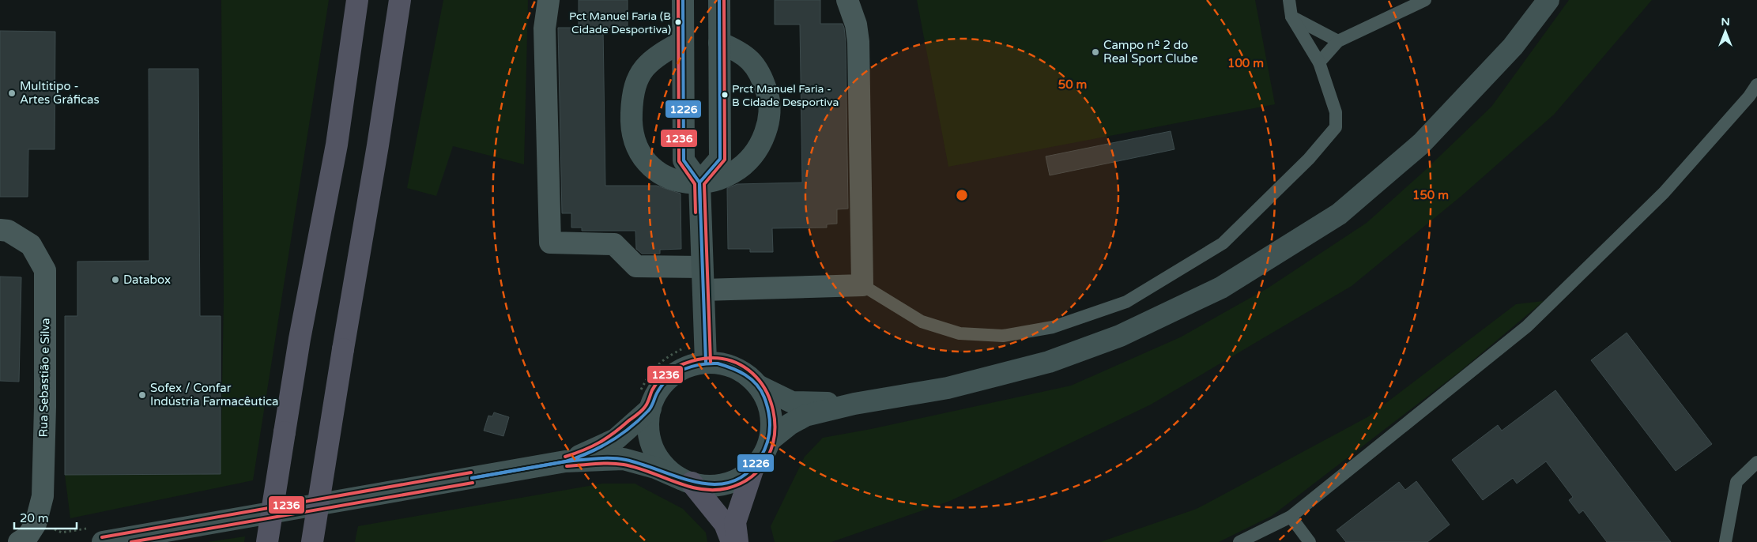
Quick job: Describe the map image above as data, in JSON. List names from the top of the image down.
{
  "streets": {
    "street": ["Rua Sebastião e Silva"]
  },
  "places": [
    "Pct Manuel Faria (B Cidade Desportiva)",
    "Campo nº 2 do Real Sport Clube",
    "Multitipo - Artes Gráficas",
    "Prct Manuel Faria - B Cidade Desportiva",
    "Databox",
    "Sofex / Confar Indústria Farmacêutica"
  ],
  "lines": ["transit line 1226", "transit line 1236"],
  "scale_bar": "20 m",
  "north": "top",
  "rings": ["100 m", "50 m", "150 m"]
}
